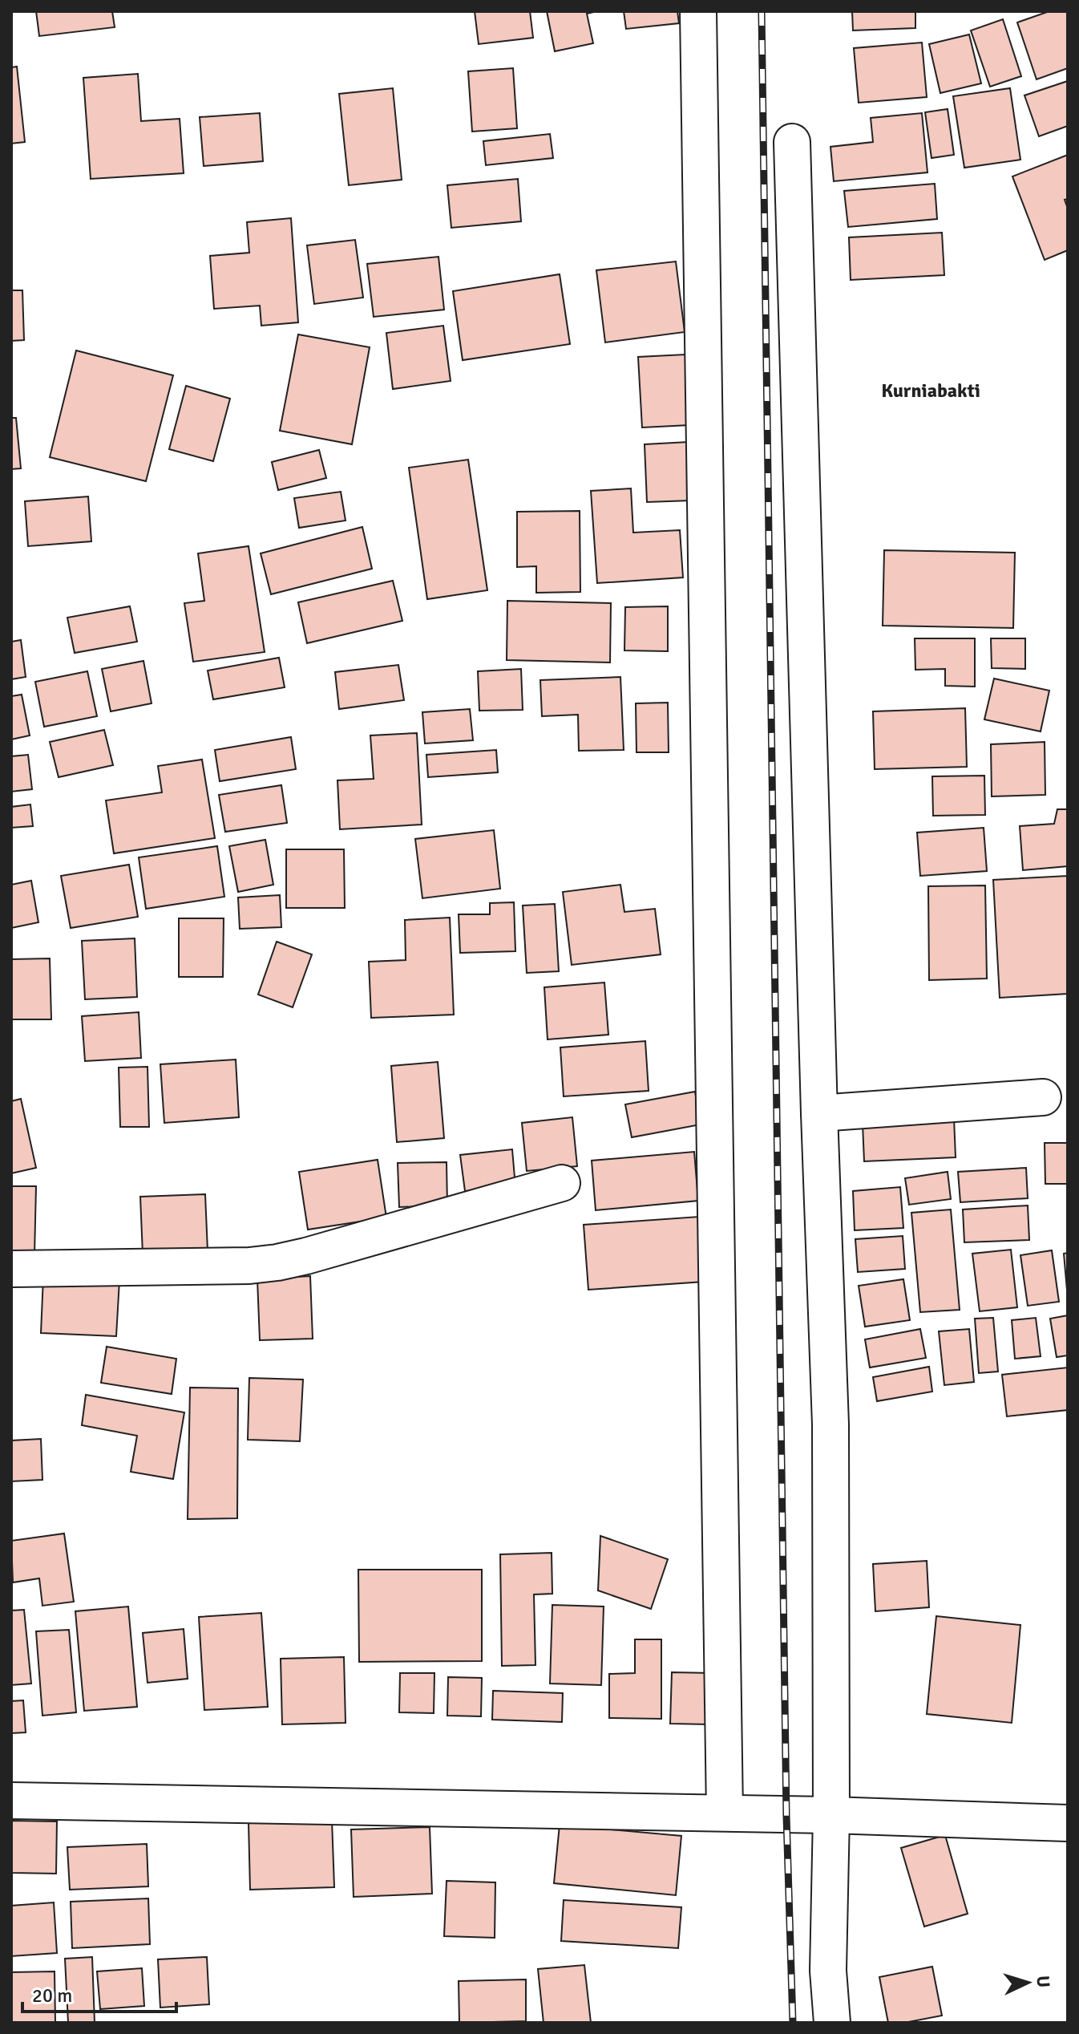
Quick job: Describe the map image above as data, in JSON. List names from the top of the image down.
{
  "districts": ["Kurniabakti"],
  "scale_bar": "20 m",
  "north": "right"
}
